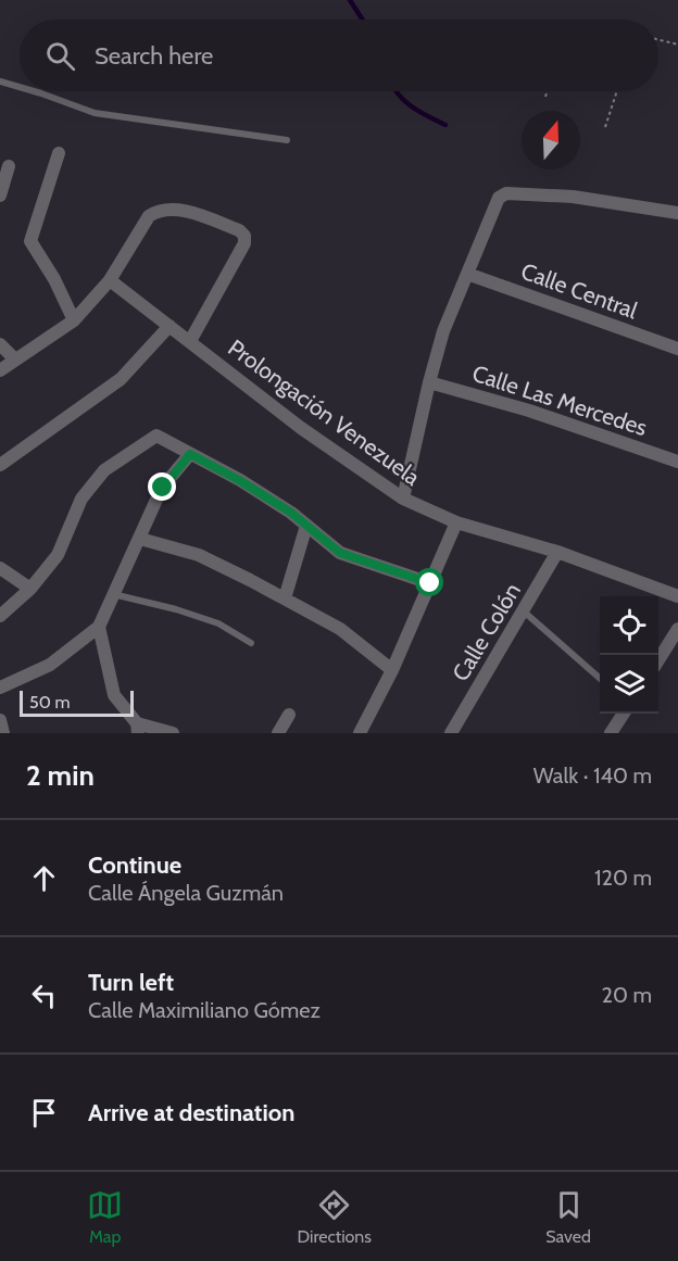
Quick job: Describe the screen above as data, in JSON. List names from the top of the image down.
{
  "streets": {
    "street": [
      "Calle Central",
      "Calle Las Mercedes",
      "Prolongación Venezuela",
      "Calle Colón"
    ]
  },
  "crossings": [
    ["Prolongación Venezuela", "Calle Colón"]
  ],
  "scale_bar": "50 m",
  "north": "top",
  "page": {
    "search": "Search here",
    "scale": "50 m",
    "heading": ["2 min", "Walk · 140 m"],
    "list": [
      ["Continue", "Calle Ángela Guzmán", "120 m"],
      ["Turn left", "Calle Maximiliano Gómez", "20 m"],
      "Arrive at destination"
    ],
    "nav": ["Map", "Directions", "Saved"]
  }
}
